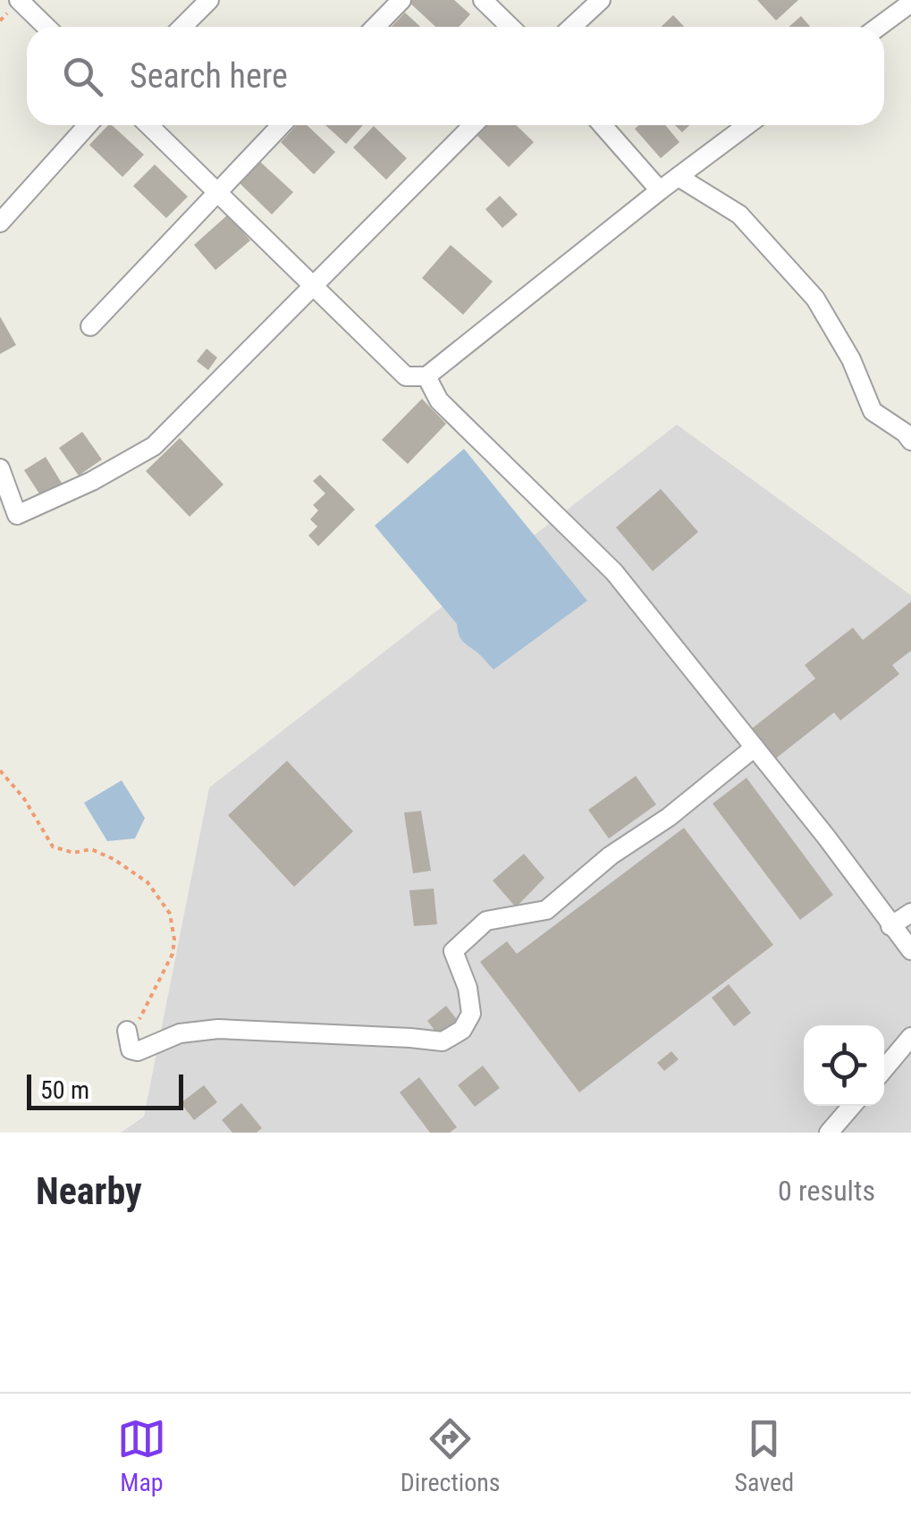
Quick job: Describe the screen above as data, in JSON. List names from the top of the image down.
{
  "scale_bar": "50 m",
  "page": {
    "search": "Search here",
    "scale": "50 m",
    "heading": ["Nearby", "0 results"],
    "nav": ["Map", "Directions", "Saved"]
  }
}
